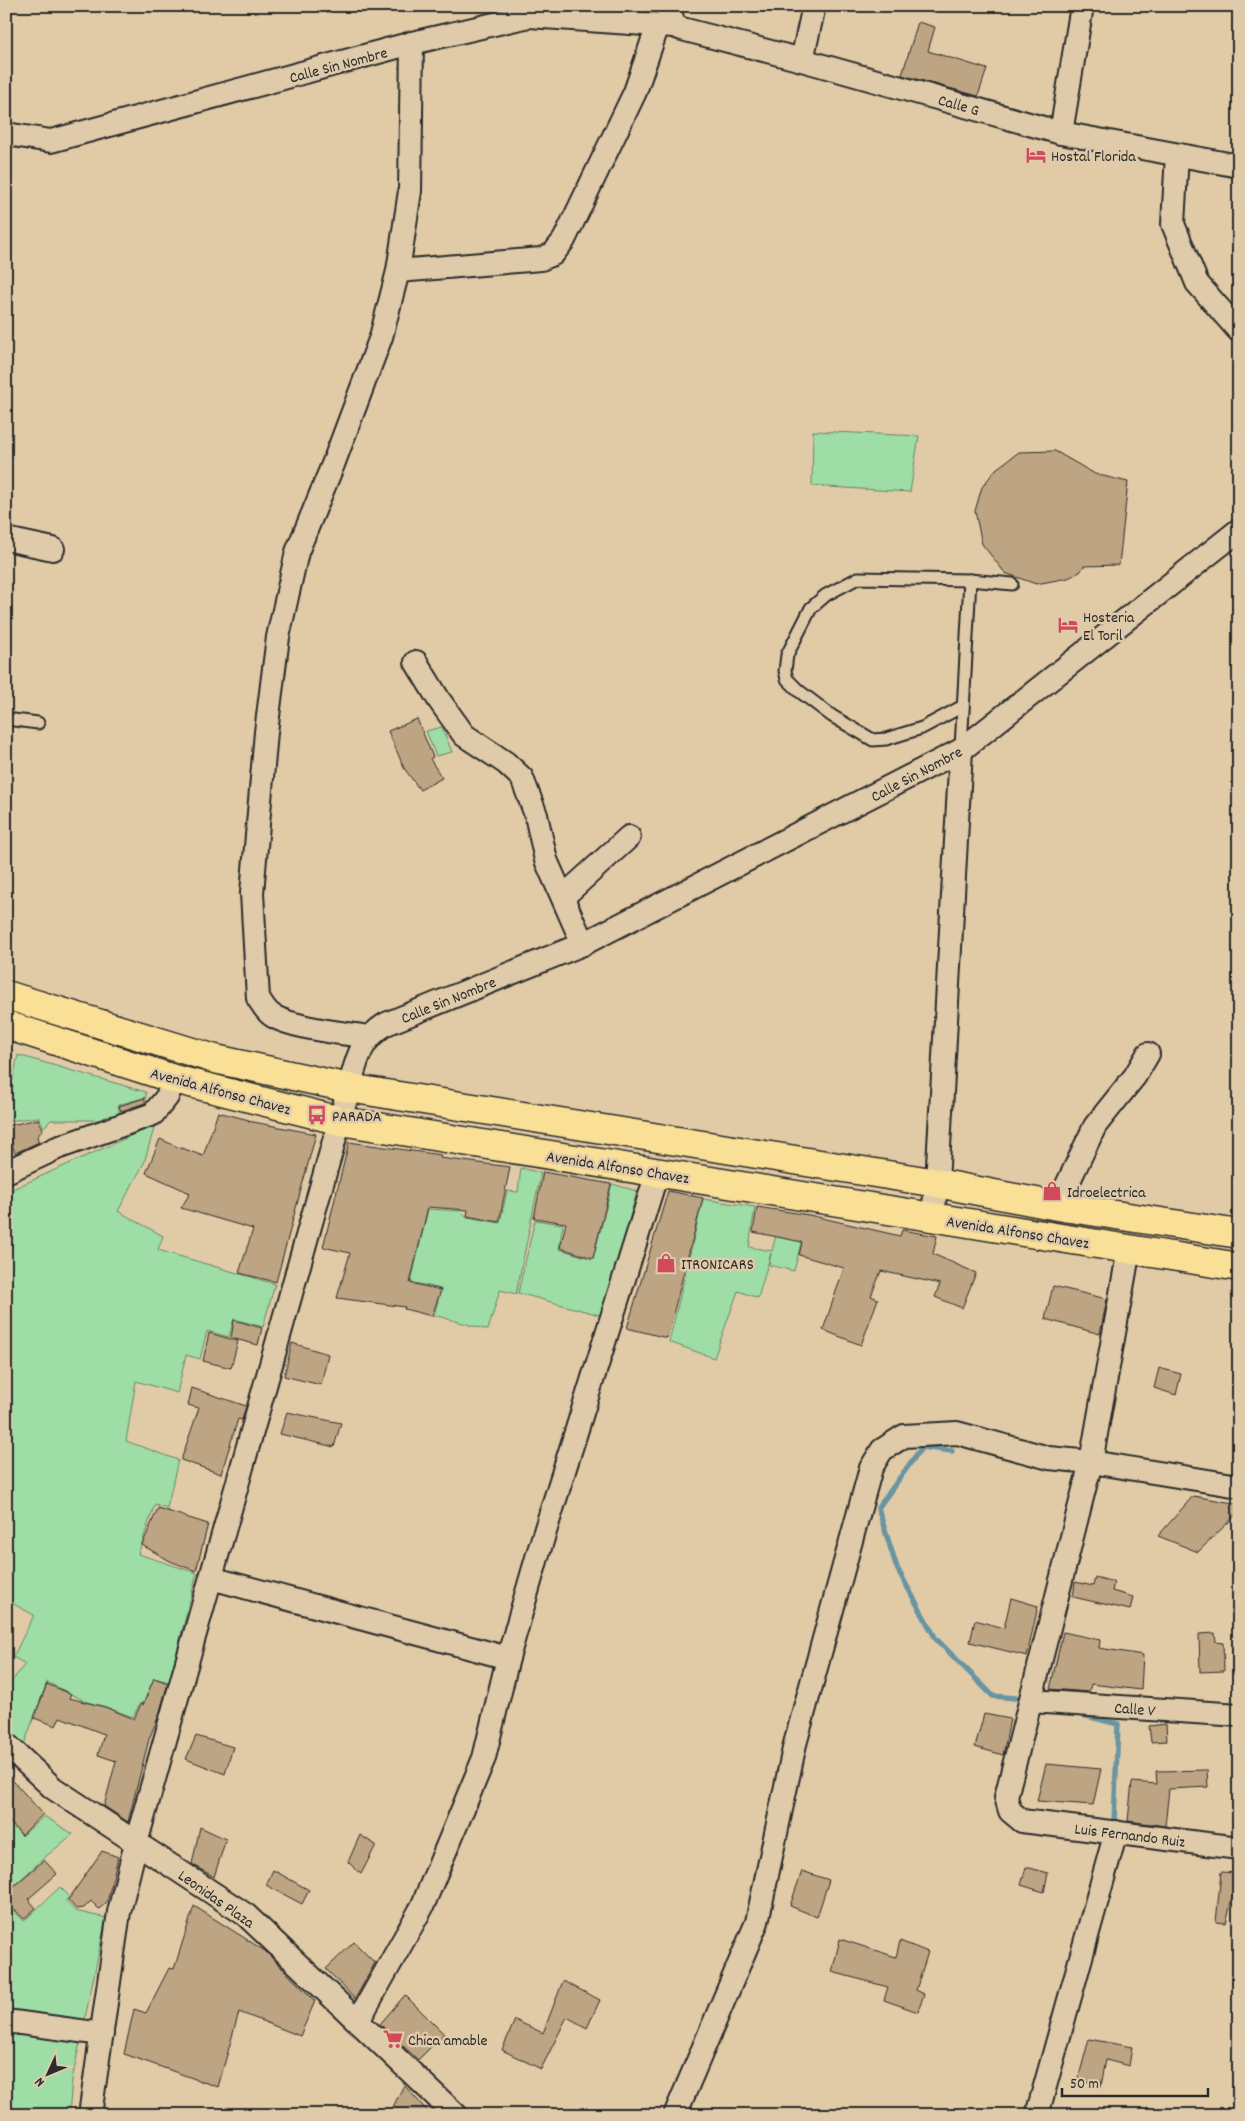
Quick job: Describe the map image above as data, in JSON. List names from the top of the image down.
{
  "streets": {
    "main road": ["Avenida Alfonso Chavez"],
    "street": [
      "Calle Sin Nombre",
      "Calle G",
      "Calle V",
      "Luis Fernando Ruiz",
      "Leonidas Plaza"
    ]
  },
  "crossings": [
    ["Calle Sin Nombre", "Calle G"],
    ["Calle V", "Luis Fernando Ruiz"]
  ],
  "places": {
    "hotel": ["Hostal Florida", "Hosteria El Toril"],
    "bus stop": ["PARADA"],
    "shop": ["Idroelectrica", "ITRONICARS"],
    "supermarket": ["Chica amable"]
  },
  "scale_bar": "50 m",
  "north": "bottom left"
}
